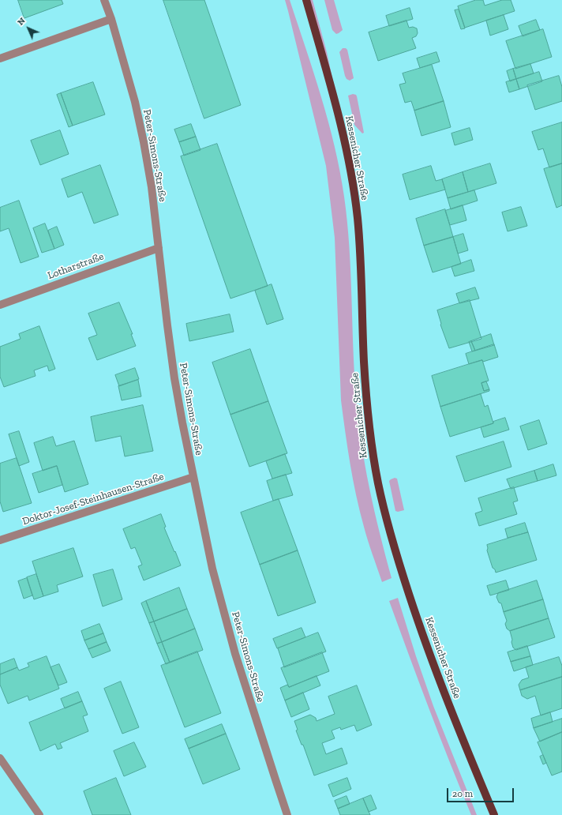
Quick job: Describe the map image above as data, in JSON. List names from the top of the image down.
{
  "streets": {
    "main road": ["Kessenicher Straße"],
    "street": ["Peter-Simons-Straße", "Lotharstraße", "Doktor-Josef-Steinhausen-Straße"]
  },
  "crossings": [
    ["Peter-Simons-Straße", "Lotharstraße"],
    ["Peter-Simons-Straße", "Doktor-Josef-Steinhausen-Straße"]
  ],
  "scale_bar": "20 m",
  "north": "top left"
}
